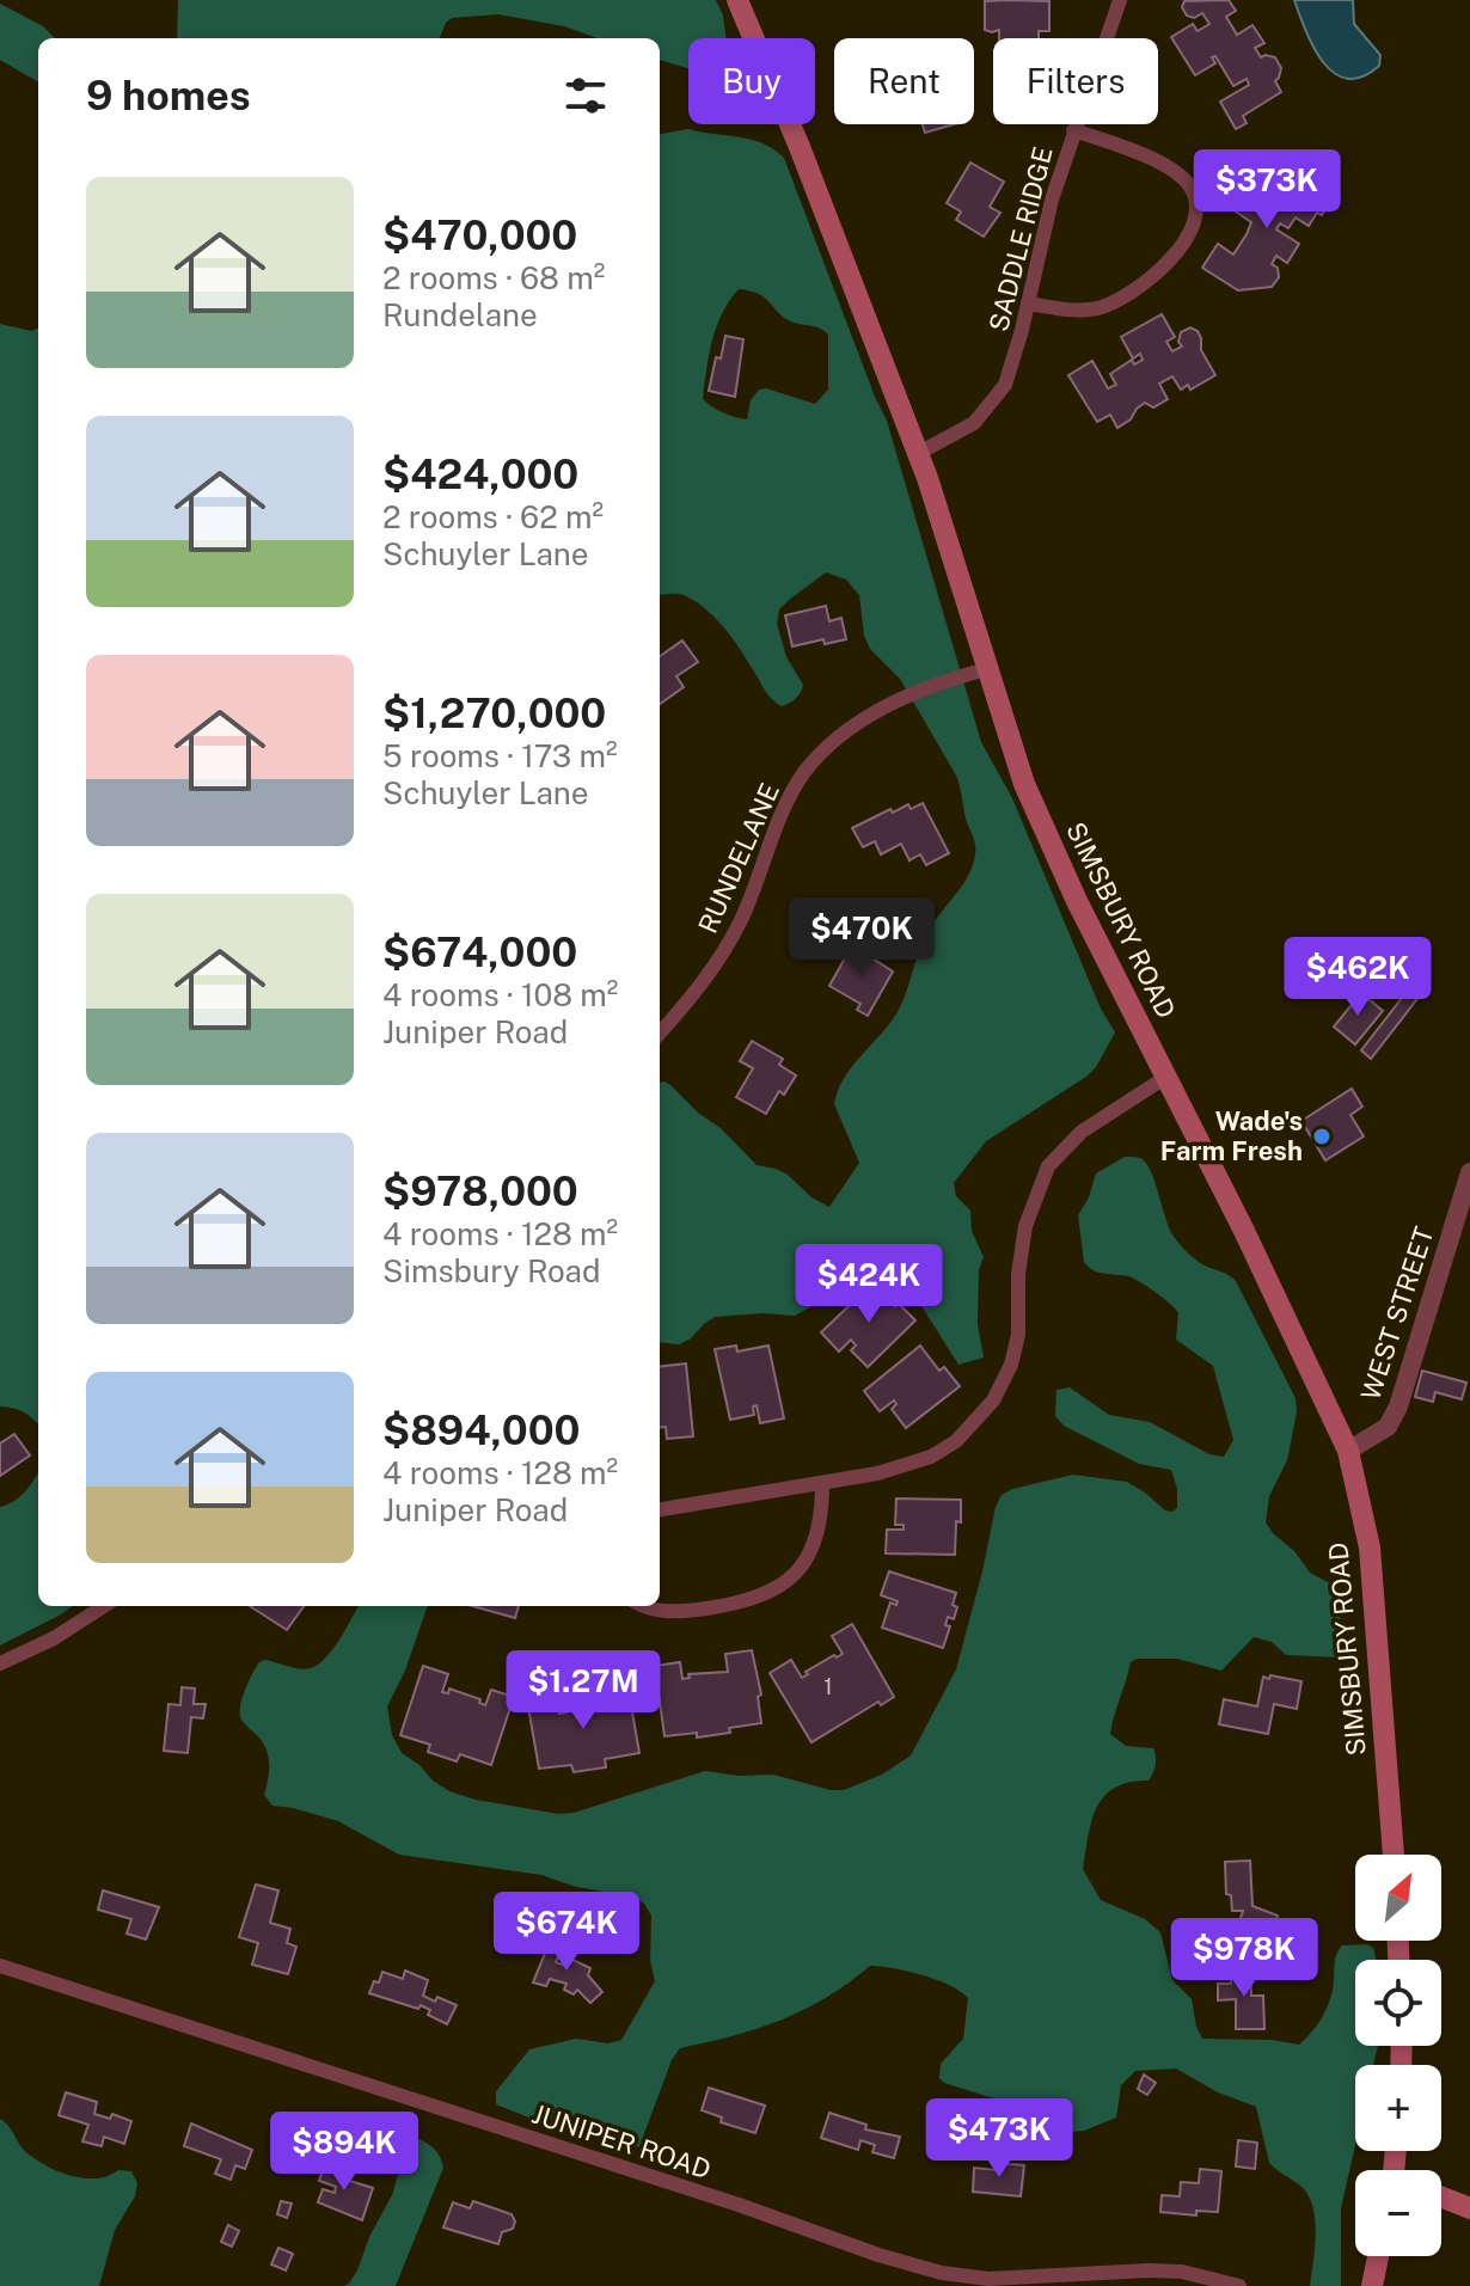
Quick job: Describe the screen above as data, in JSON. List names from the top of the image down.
{
  "streets": {
    "main road": ["SIMSBURY ROAD"],
    "street": [
      "SADDLE RIDGE",
      "RUNDELANE",
      "WEST STREET",
      "JUNIPER ROAD"
    ]
  },
  "crossings": [
    ["SADDLE RIDGE", "SIMSBURY ROAD"],
    ["RUNDELANE", "SIMSBURY ROAD"],
    ["SIMSBURY ROAD", "WEST STREET"]
  ],
  "places": ["Wade's Farm Fresh"],
  "house_numbers": ["1"],
  "north": "top right",
  "page": {
    "chip": ["Buy", "Rent", "Filters"],
    "heading": "9 homes",
    "price": [
      "$373K",
      "$470K",
      "$462K",
      "$424K",
      "$1.27M",
      "$674K",
      "$978K",
      "$473K",
      "$894K"
    ],
    "list": [
      {
        "name": "$470,000",
        "note": "2 rooms · 68 m² · Rundelane"
      },
      {
        "name": "$424,000",
        "note": "2 rooms · 62 m² · Schuyler Lane"
      },
      {
        "name": "$1,270,000",
        "note": "5 rooms · 173 m² · Schuyler Lane"
      },
      {
        "name": "$674,000",
        "note": "4 rooms · 108 m² · Juniper Road"
      },
      {
        "name": "$978,000",
        "note": "4 rooms · 128 m² · Simsbury Road"
      },
      {
        "name": "$894,000",
        "note": "4 rooms · 128 m² · Juniper Road"
      }
    ],
    "map_buttons": ["+", "−"]
  }
}
